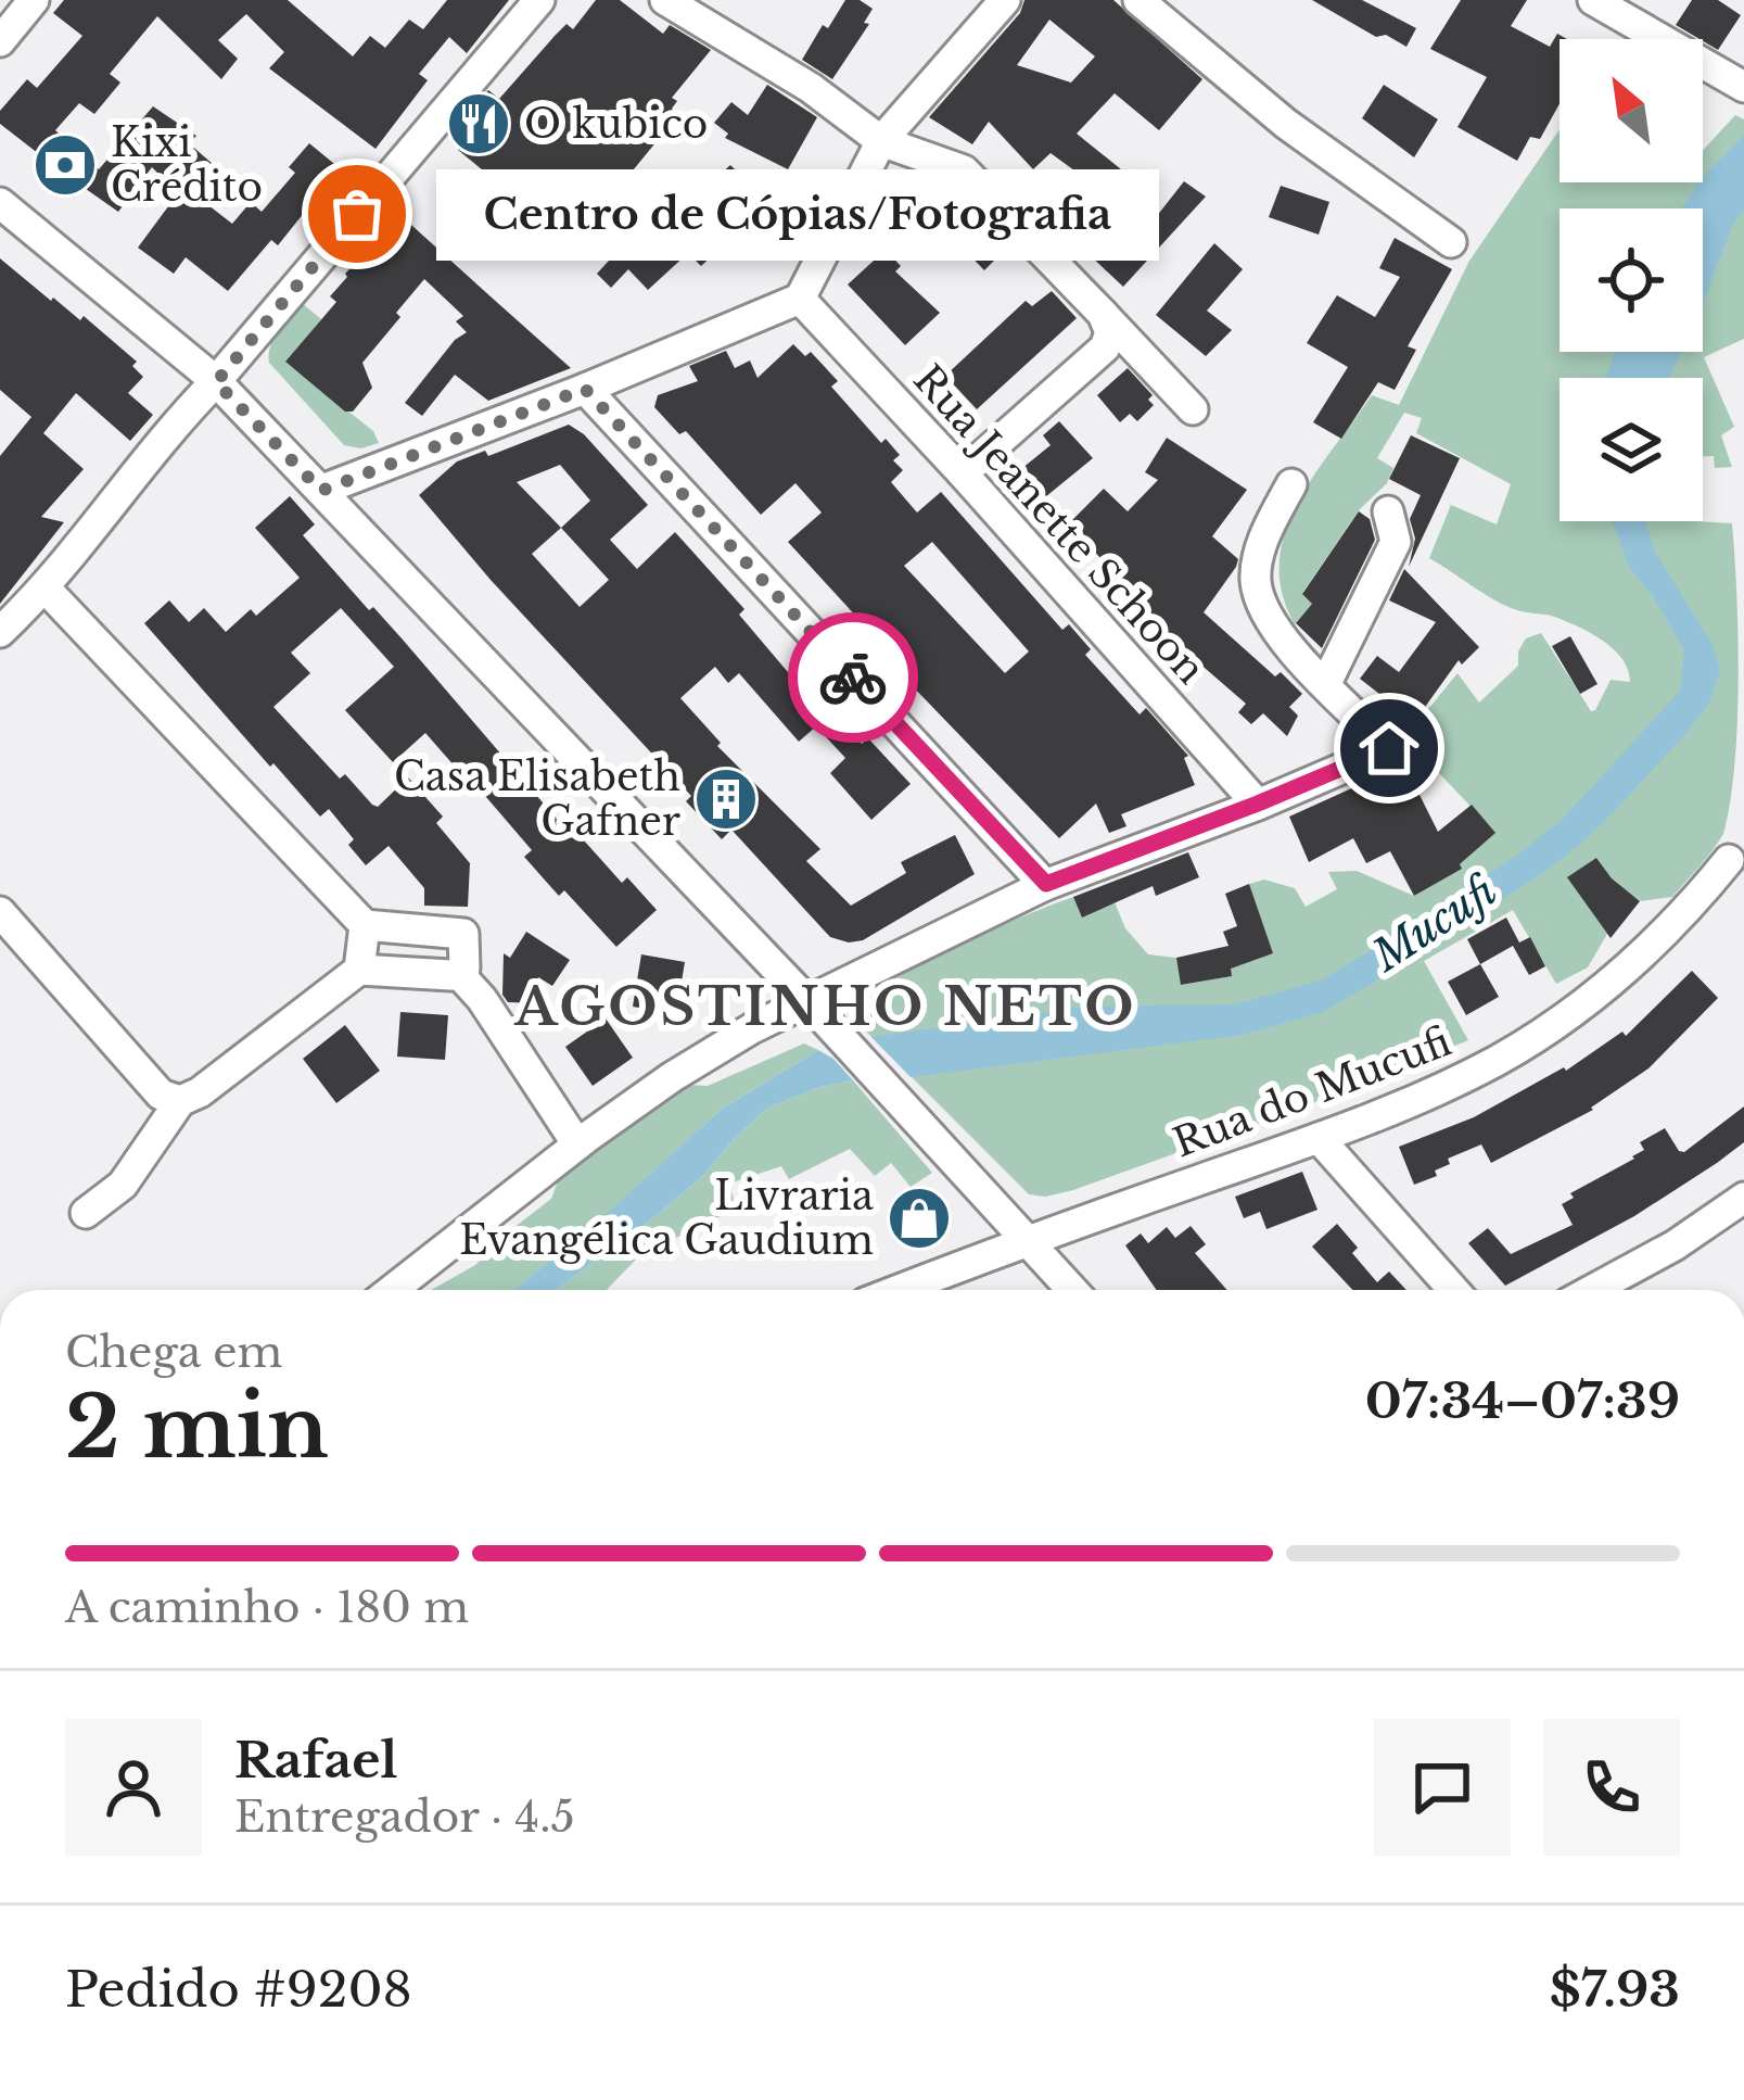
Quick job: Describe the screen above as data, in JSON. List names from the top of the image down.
{
  "streets": {
    "street": ["Rua Jeanette Schoon", "Rua do Mucufi"]
  },
  "districts": ["AGOSTINHO NETO"],
  "water": ["Mucufi"],
  "places": {
    "restaurant": ["O kubico"],
    "bank": ["Kixi Crédito"],
    "other": ["Centro de Cópias/Fotografia"],
    "building": ["Casa Elisabeth Gafner"],
    "shop": ["Livraria Evangélica Gaudium"]
  },
  "north": "top left",
  "page": {
    "bubble": "Centro de Cópias/Fotografia",
    "heading": ["2 min", "Chega em", "07:34–07:39"],
    "panel": [
      "Rafael",
      "Entregador · 4.5",
      "Pedido #9208",
      "$7.93"
    ],
    "bar": "A caminho · 180 m"
  }
}
